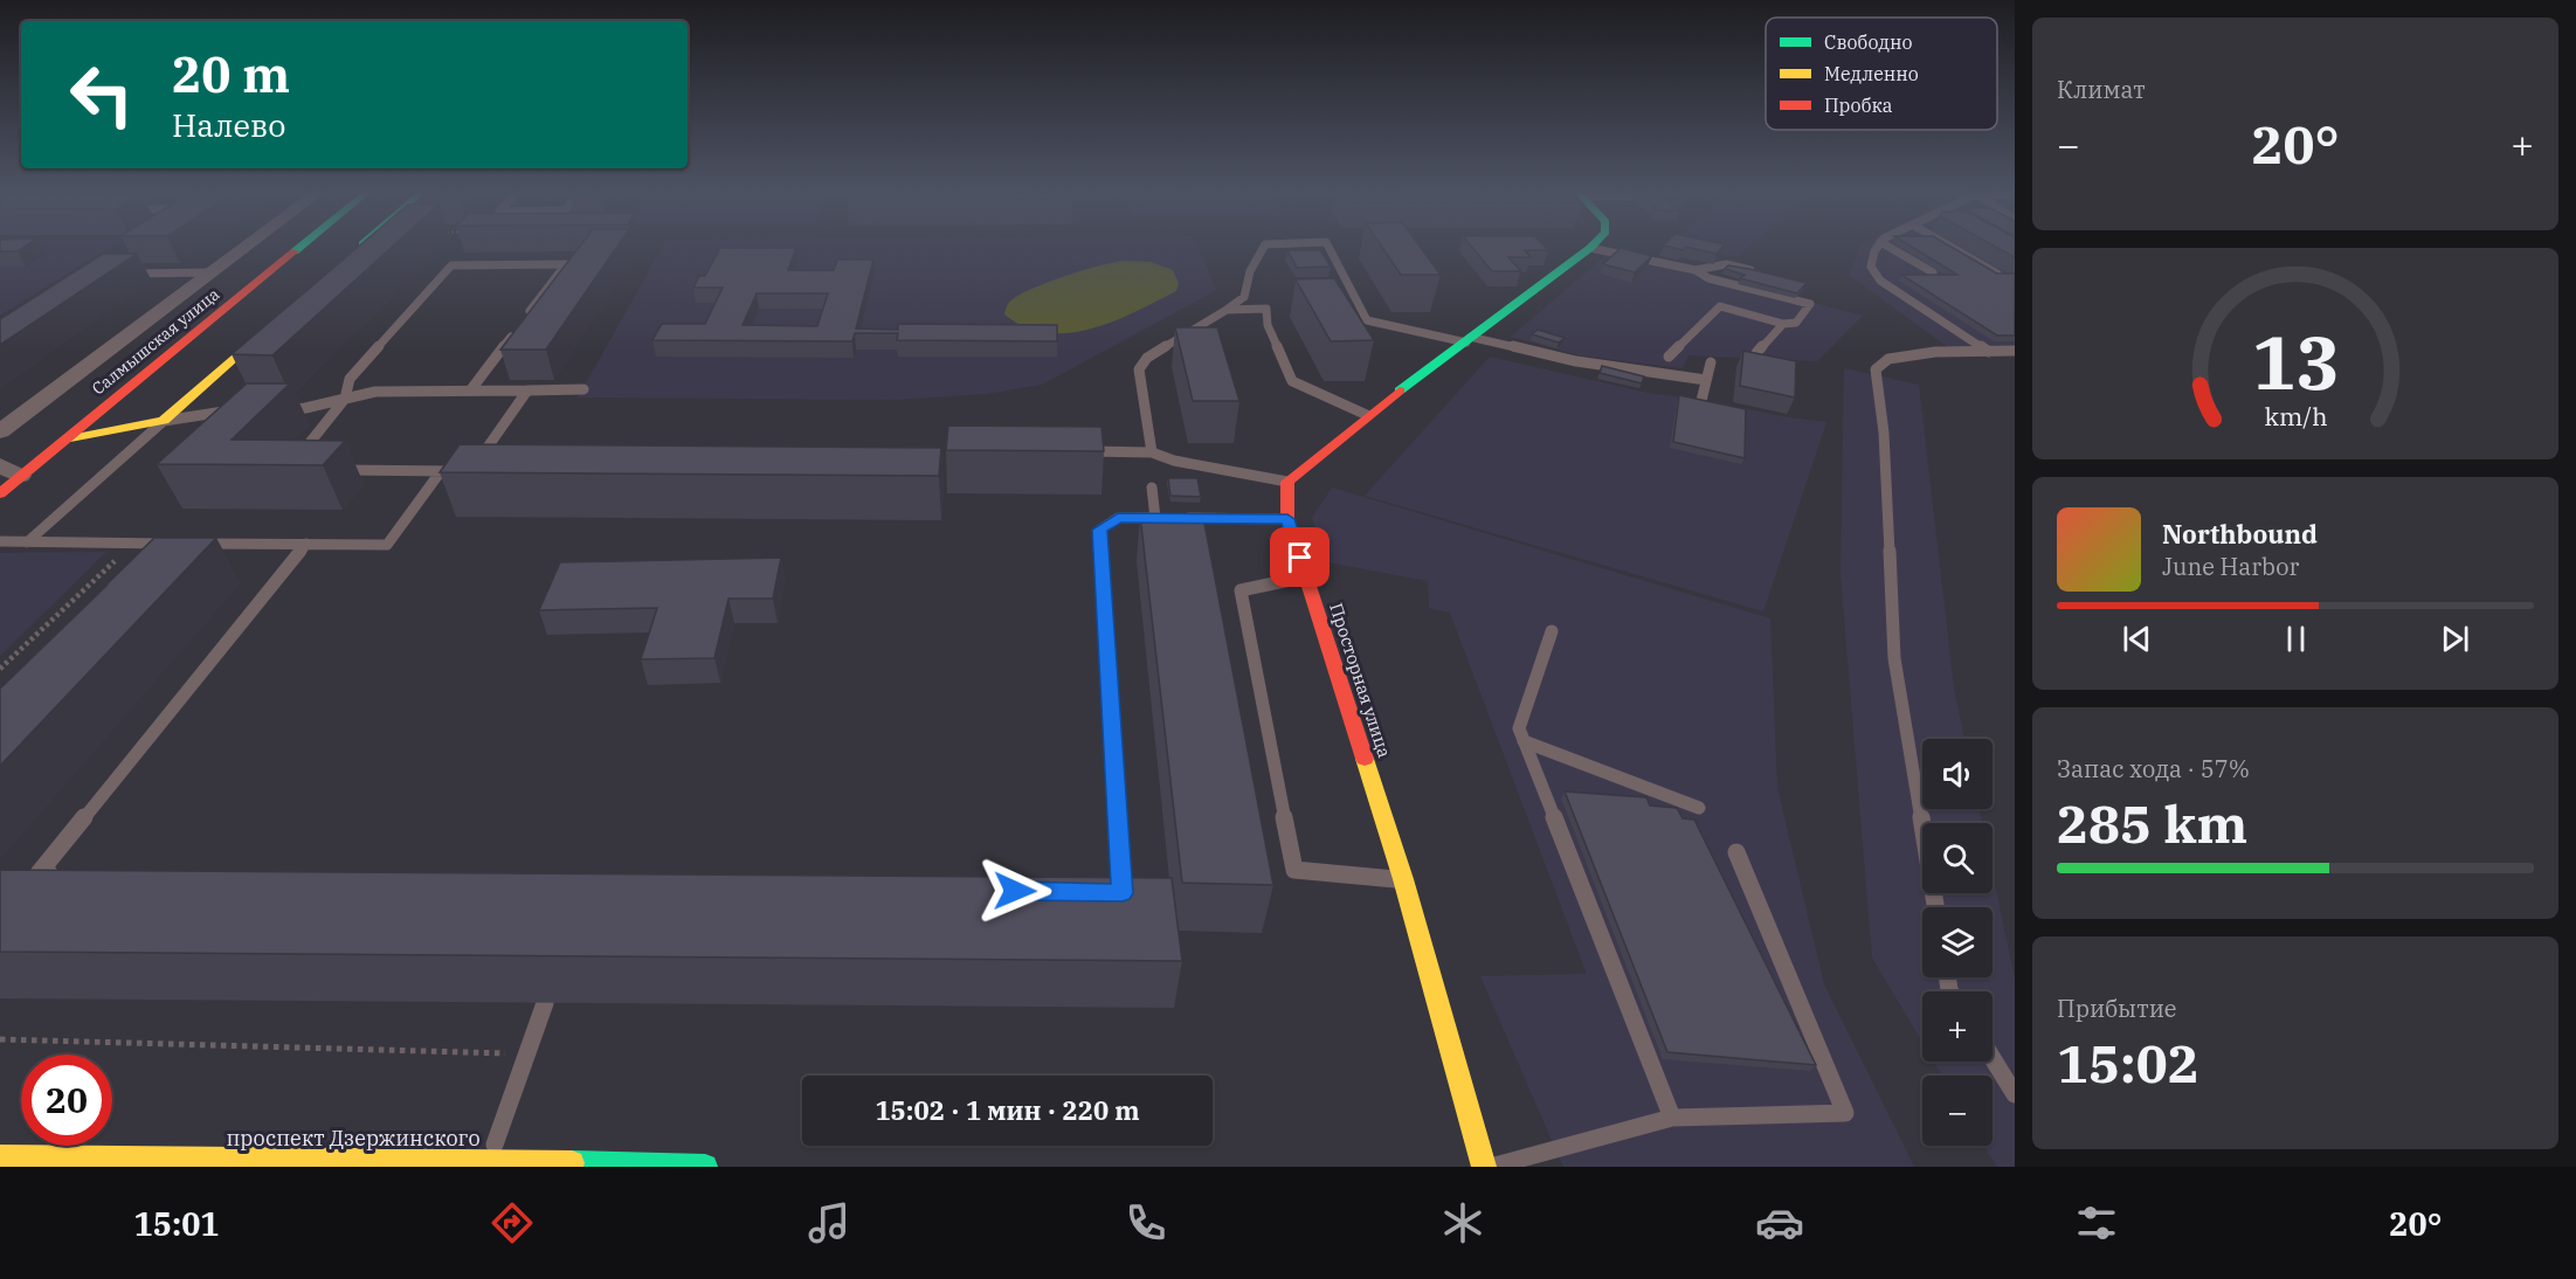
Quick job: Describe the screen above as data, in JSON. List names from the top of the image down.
{
  "streets": {
    "street": ["Салмышская улица", "Просторная улица", "проспект Дзержинского"]
  },
  "legend": ["Свободно", "Медленно", "Пробка"],
  "page": {
    "tile": [
      "Климат",
      ["Запас хода · 57%", "285 km"],
      ["Прибытие", "15:02"]
    ],
    "turn": ["20 m", "Налево"],
    "heat": ["−", "20°", "+"],
    "song": ["Northbound", "June Harbor"],
    "map_buttons": ["+", "−"],
    "limit": "20",
    "trip": "15:02 · 1 мин · 220 m",
    "tabs": ["15:01", "20°"],
    "gauge": ["13", "km/h"]
  }
}
